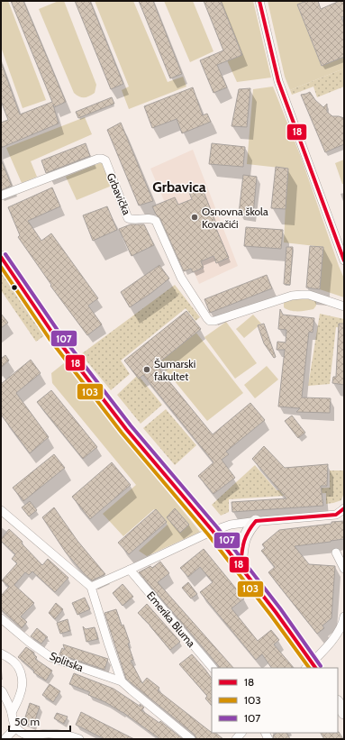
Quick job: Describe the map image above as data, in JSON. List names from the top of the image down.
{
  "streets": {
    "street": ["Grbavička", "Emerika Bluma", "Splitska"]
  },
  "districts": ["Grbavica"],
  "places": ["Osnovna škola Kovačići", "Šumarski fakultet"],
  "lines": ["transit line 18", "transit line 107", "transit line 103"],
  "legend": ["18", "103", "107"],
  "scale_bar": "50 m"
}
